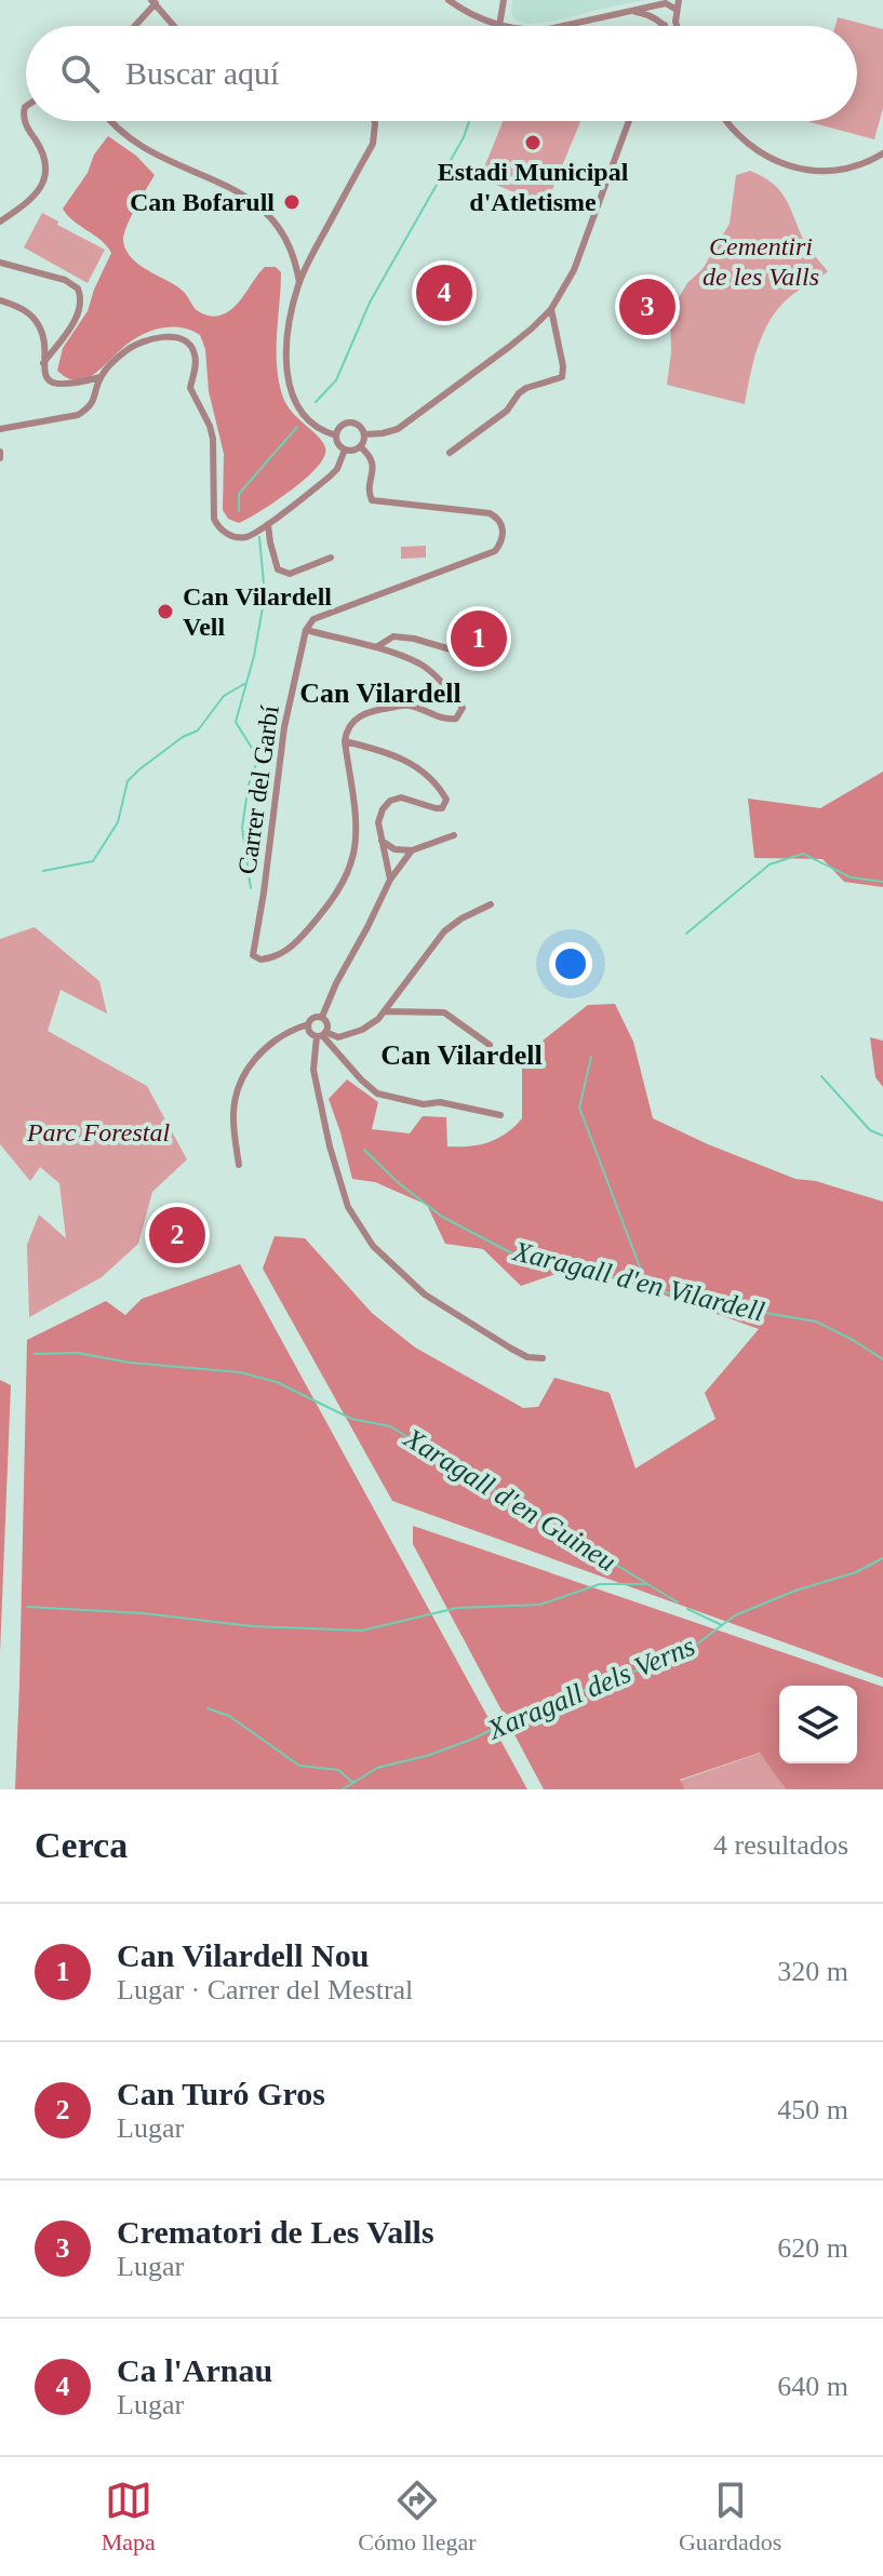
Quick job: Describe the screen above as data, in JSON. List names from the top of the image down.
{
  "streets": {
    "street": ["Carrer del Garbí"]
  },
  "districts": ["Can Vilardell", "Can Vilardell"],
  "water": ["Xaragall d'en Vilardell", "Xaragall d'en Guineu", "Xaragall dels Verns"],
  "parks": ["Cementiri de les Valls", "Parc Forestal"],
  "places": ["Estadi Municipal d'Atletisme", "Can Bofarull", "Can Vilardell Vell"],
  "page": {
    "search": "Buscar aquí",
    "pins": [
      "4",
      "3",
      "1",
      "2"
    ],
    "heading": ["Cerca", "4 resultados"],
    "list": [
      {
        "mark": "1",
        "name": "Can Vilardell Nou",
        "note": "Lugar · Carrer del Mestral",
        "value": "320 m"
      },
      {
        "mark": "2",
        "name": "Can Turó Gros",
        "note": "Lugar",
        "value": "450 m"
      },
      {
        "mark": "3",
        "name": "Crematori de Les Valls",
        "note": "Lugar",
        "value": "620 m"
      },
      {
        "mark": "4",
        "name": "Ca l'Arnau",
        "note": "Lugar",
        "value": "640 m"
      }
    ],
    "nav": ["Mapa", "Cómo llegar", "Guardados"]
  }
}
